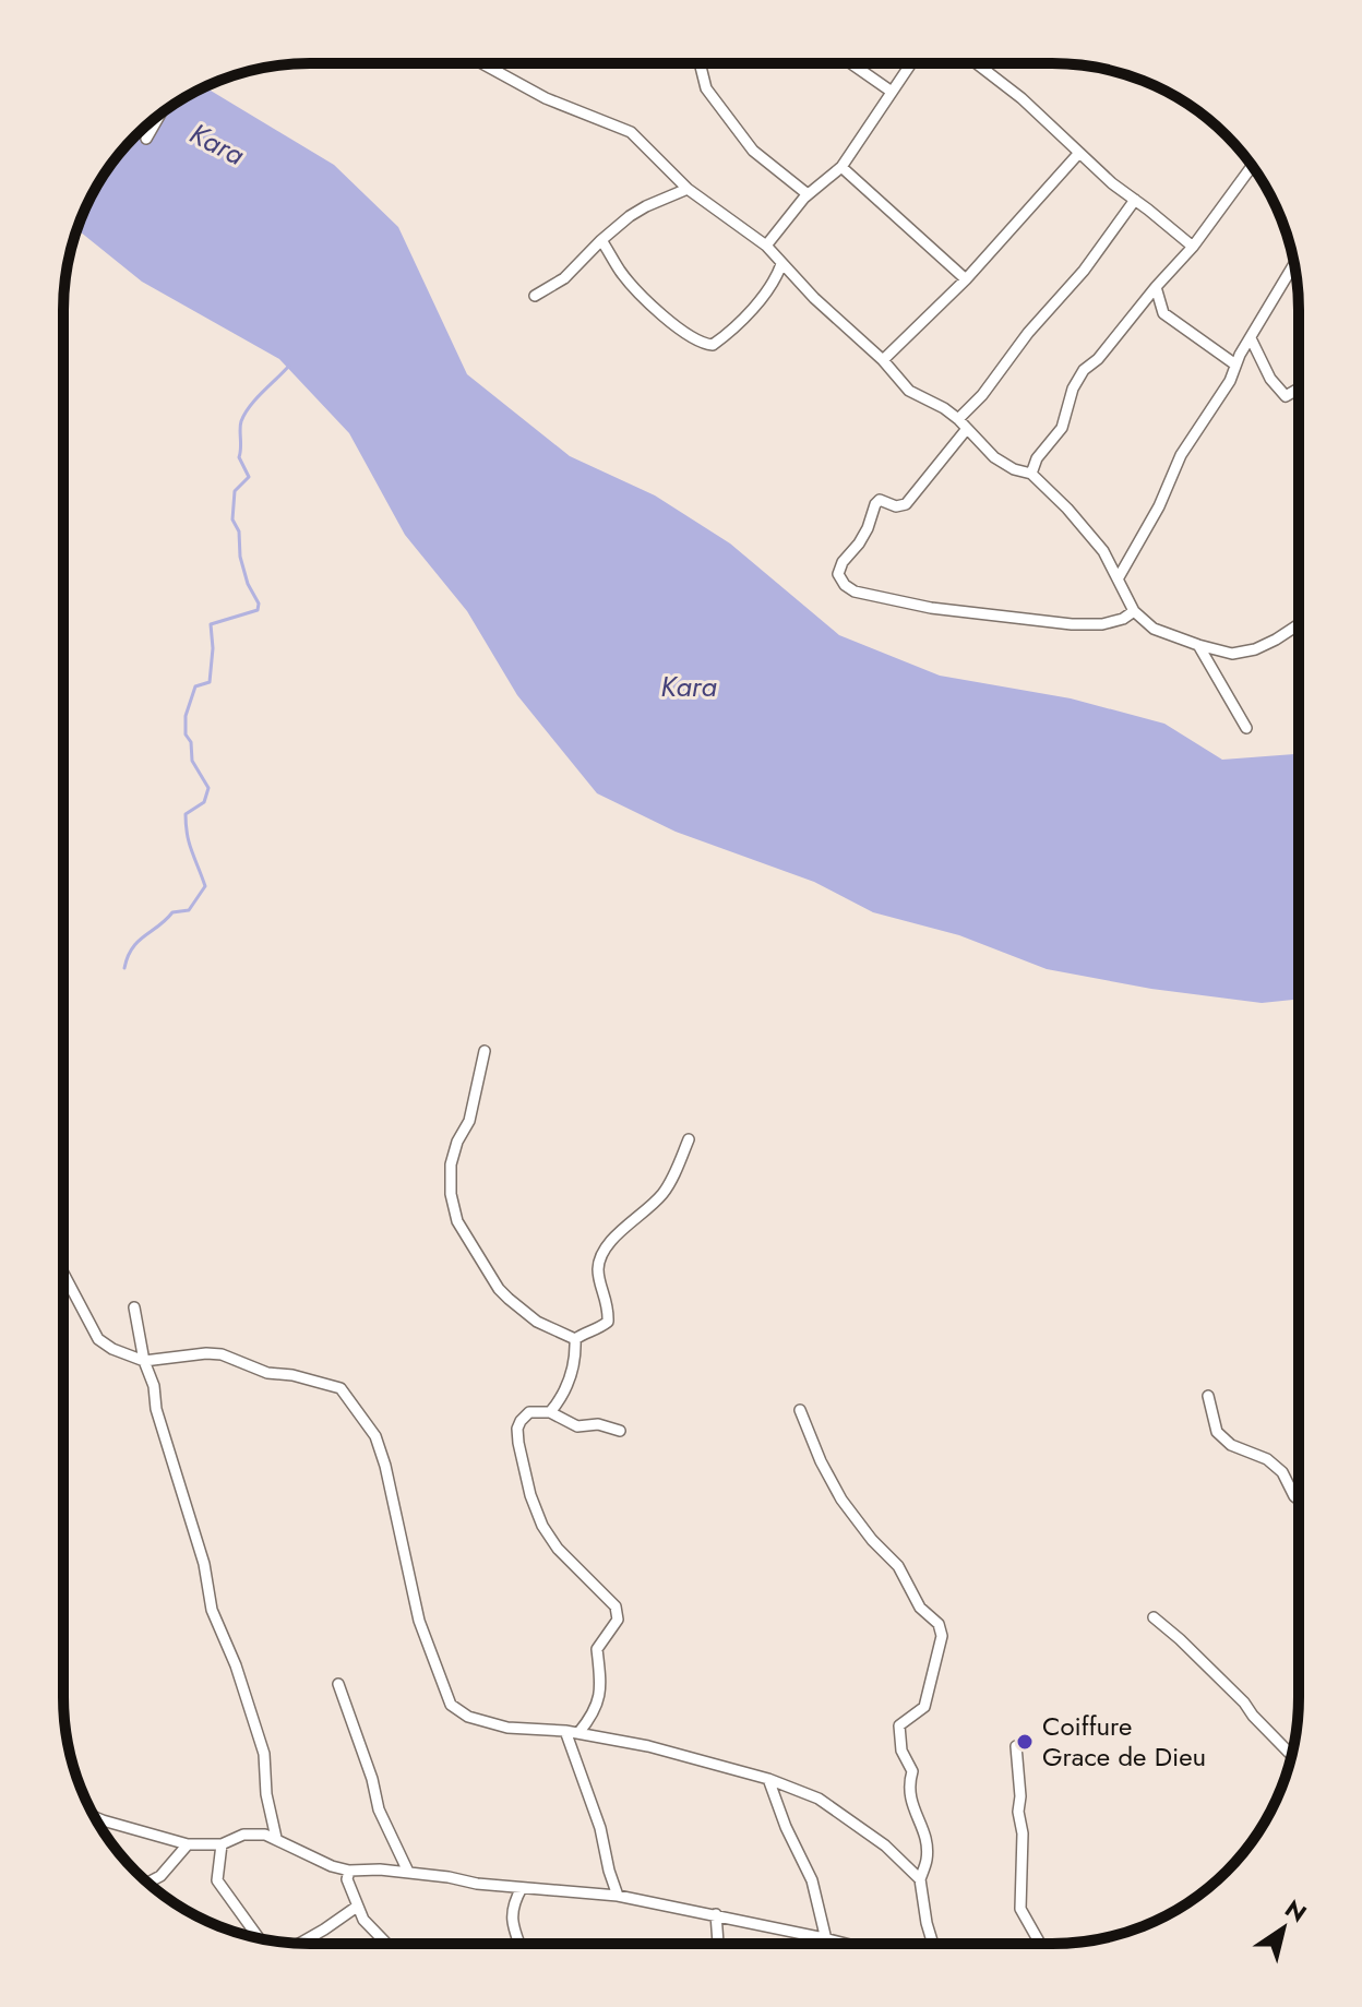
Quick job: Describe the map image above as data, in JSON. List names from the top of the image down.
{
  "water": ["Kara"],
  "places": ["Coiffure Grace de Dieu"],
  "north": "top right"
}
